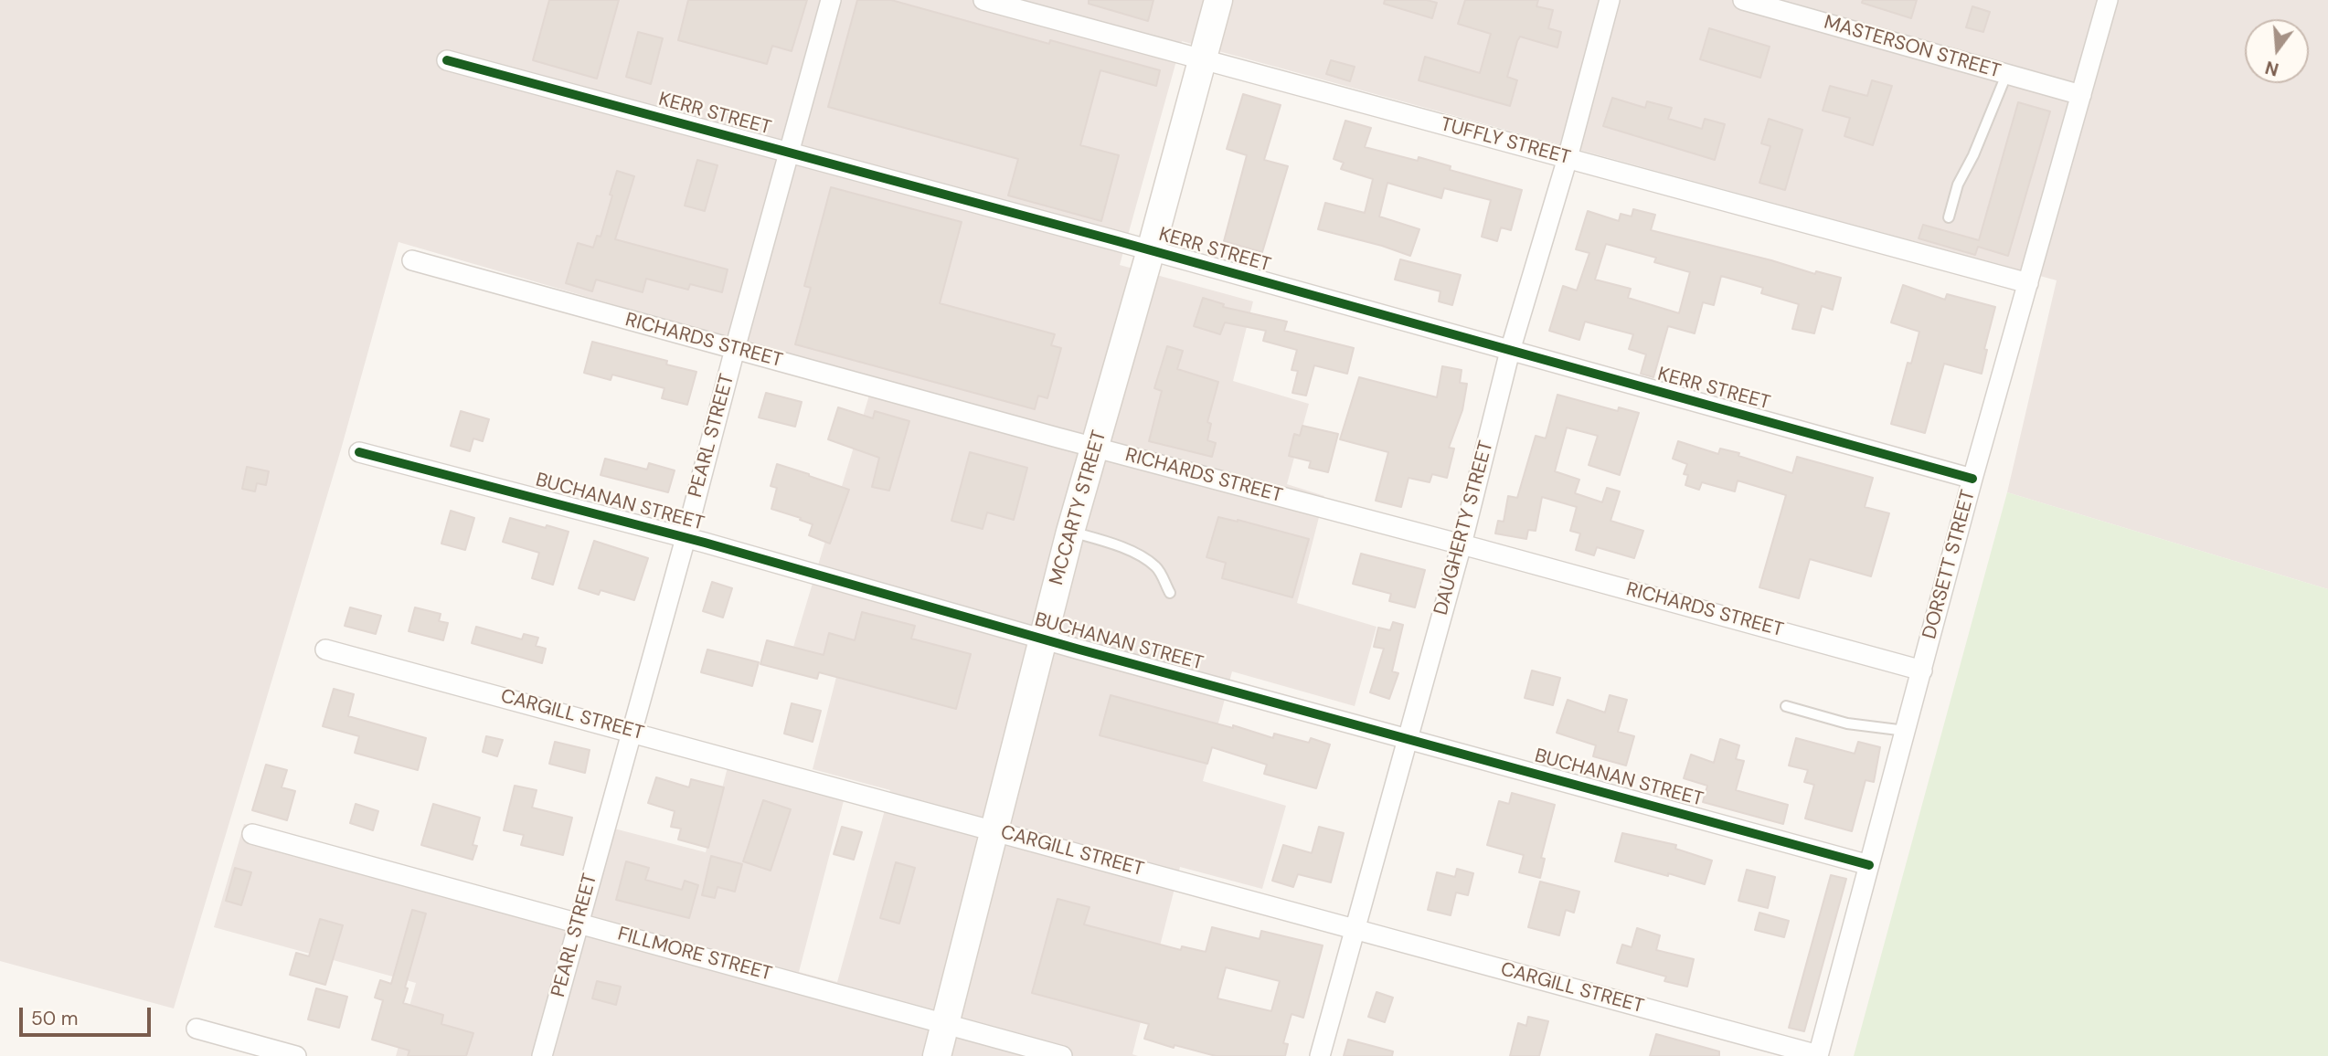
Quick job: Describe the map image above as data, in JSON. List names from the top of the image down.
{
  "streets": {
    "main road": ["MCCARTY STREET"],
    "street": [
      "MASTERSON STREET",
      "KERR STREET",
      "TUFFLY STREET",
      "RICHARDS STREET",
      "PEARL STREET",
      "BUCHANAN STREET",
      "DAUGHERTY STREET",
      "DORSETT STREET",
      "CARGILL STREET",
      "FILLMORE STREET"
    ]
  },
  "crossings": [
    ["MASTERSON STREET", "DORSETT STREET"],
    ["KERR STREET", "PEARL STREET"],
    ["KERR STREET", "MCCARTY STREET"],
    ["KERR STREET", "DAUGHERTY STREET"],
    ["KERR STREET", "DORSETT STREET"],
    ["TUFFLY STREET", "MCCARTY STREET"],
    ["TUFFLY STREET", "DAUGHERTY STREET"],
    ["TUFFLY STREET", "DORSETT STREET"],
    ["RICHARDS STREET", "PEARL STREET"],
    ["RICHARDS STREET", "MCCARTY STREET"],
    ["RICHARDS STREET", "DAUGHERTY STREET"],
    ["RICHARDS STREET", "DORSETT STREET"],
    ["PEARL STREET", "BUCHANAN STREET"],
    ["PEARL STREET", "CARGILL STREET"],
    ["PEARL STREET", "FILLMORE STREET"],
    ["BUCHANAN STREET", "MCCARTY STREET"],
    ["BUCHANAN STREET", "DAUGHERTY STREET"],
    ["BUCHANAN STREET", "DORSETT STREET"],
    ["MCCARTY STREET", "CARGILL STREET"],
    ["MCCARTY STREET", "FILLMORE STREET"],
    ["DAUGHERTY STREET", "CARGILL STREET"],
    ["DORSETT STREET", "CARGILL STREET"]
  ],
  "scale_bar": "50 m",
  "north": "bottom"
}
